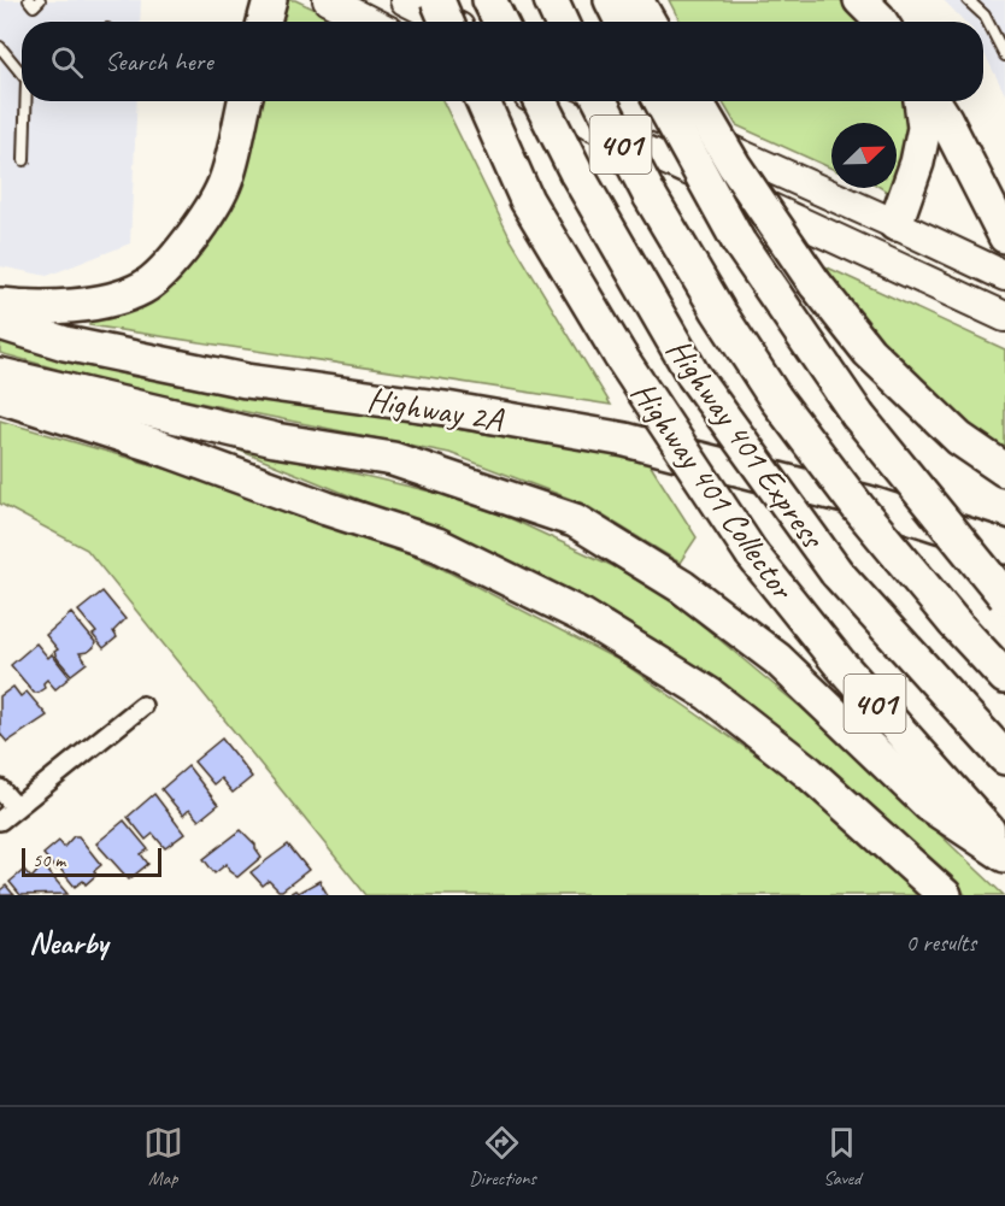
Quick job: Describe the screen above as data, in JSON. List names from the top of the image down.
{
  "streets": {
    "highway": [
      "401",
      "Highway 2A",
      "Highway 401 Express",
      "Highway 401 Collector"
    ]
  },
  "scale_bar": "50 m",
  "north": "top right",
  "page": {
    "search": "Search here",
    "scale": "50 m",
    "heading": ["Nearby", "0 results"],
    "nav": ["Map", "Directions", "Saved"]
  }
}
